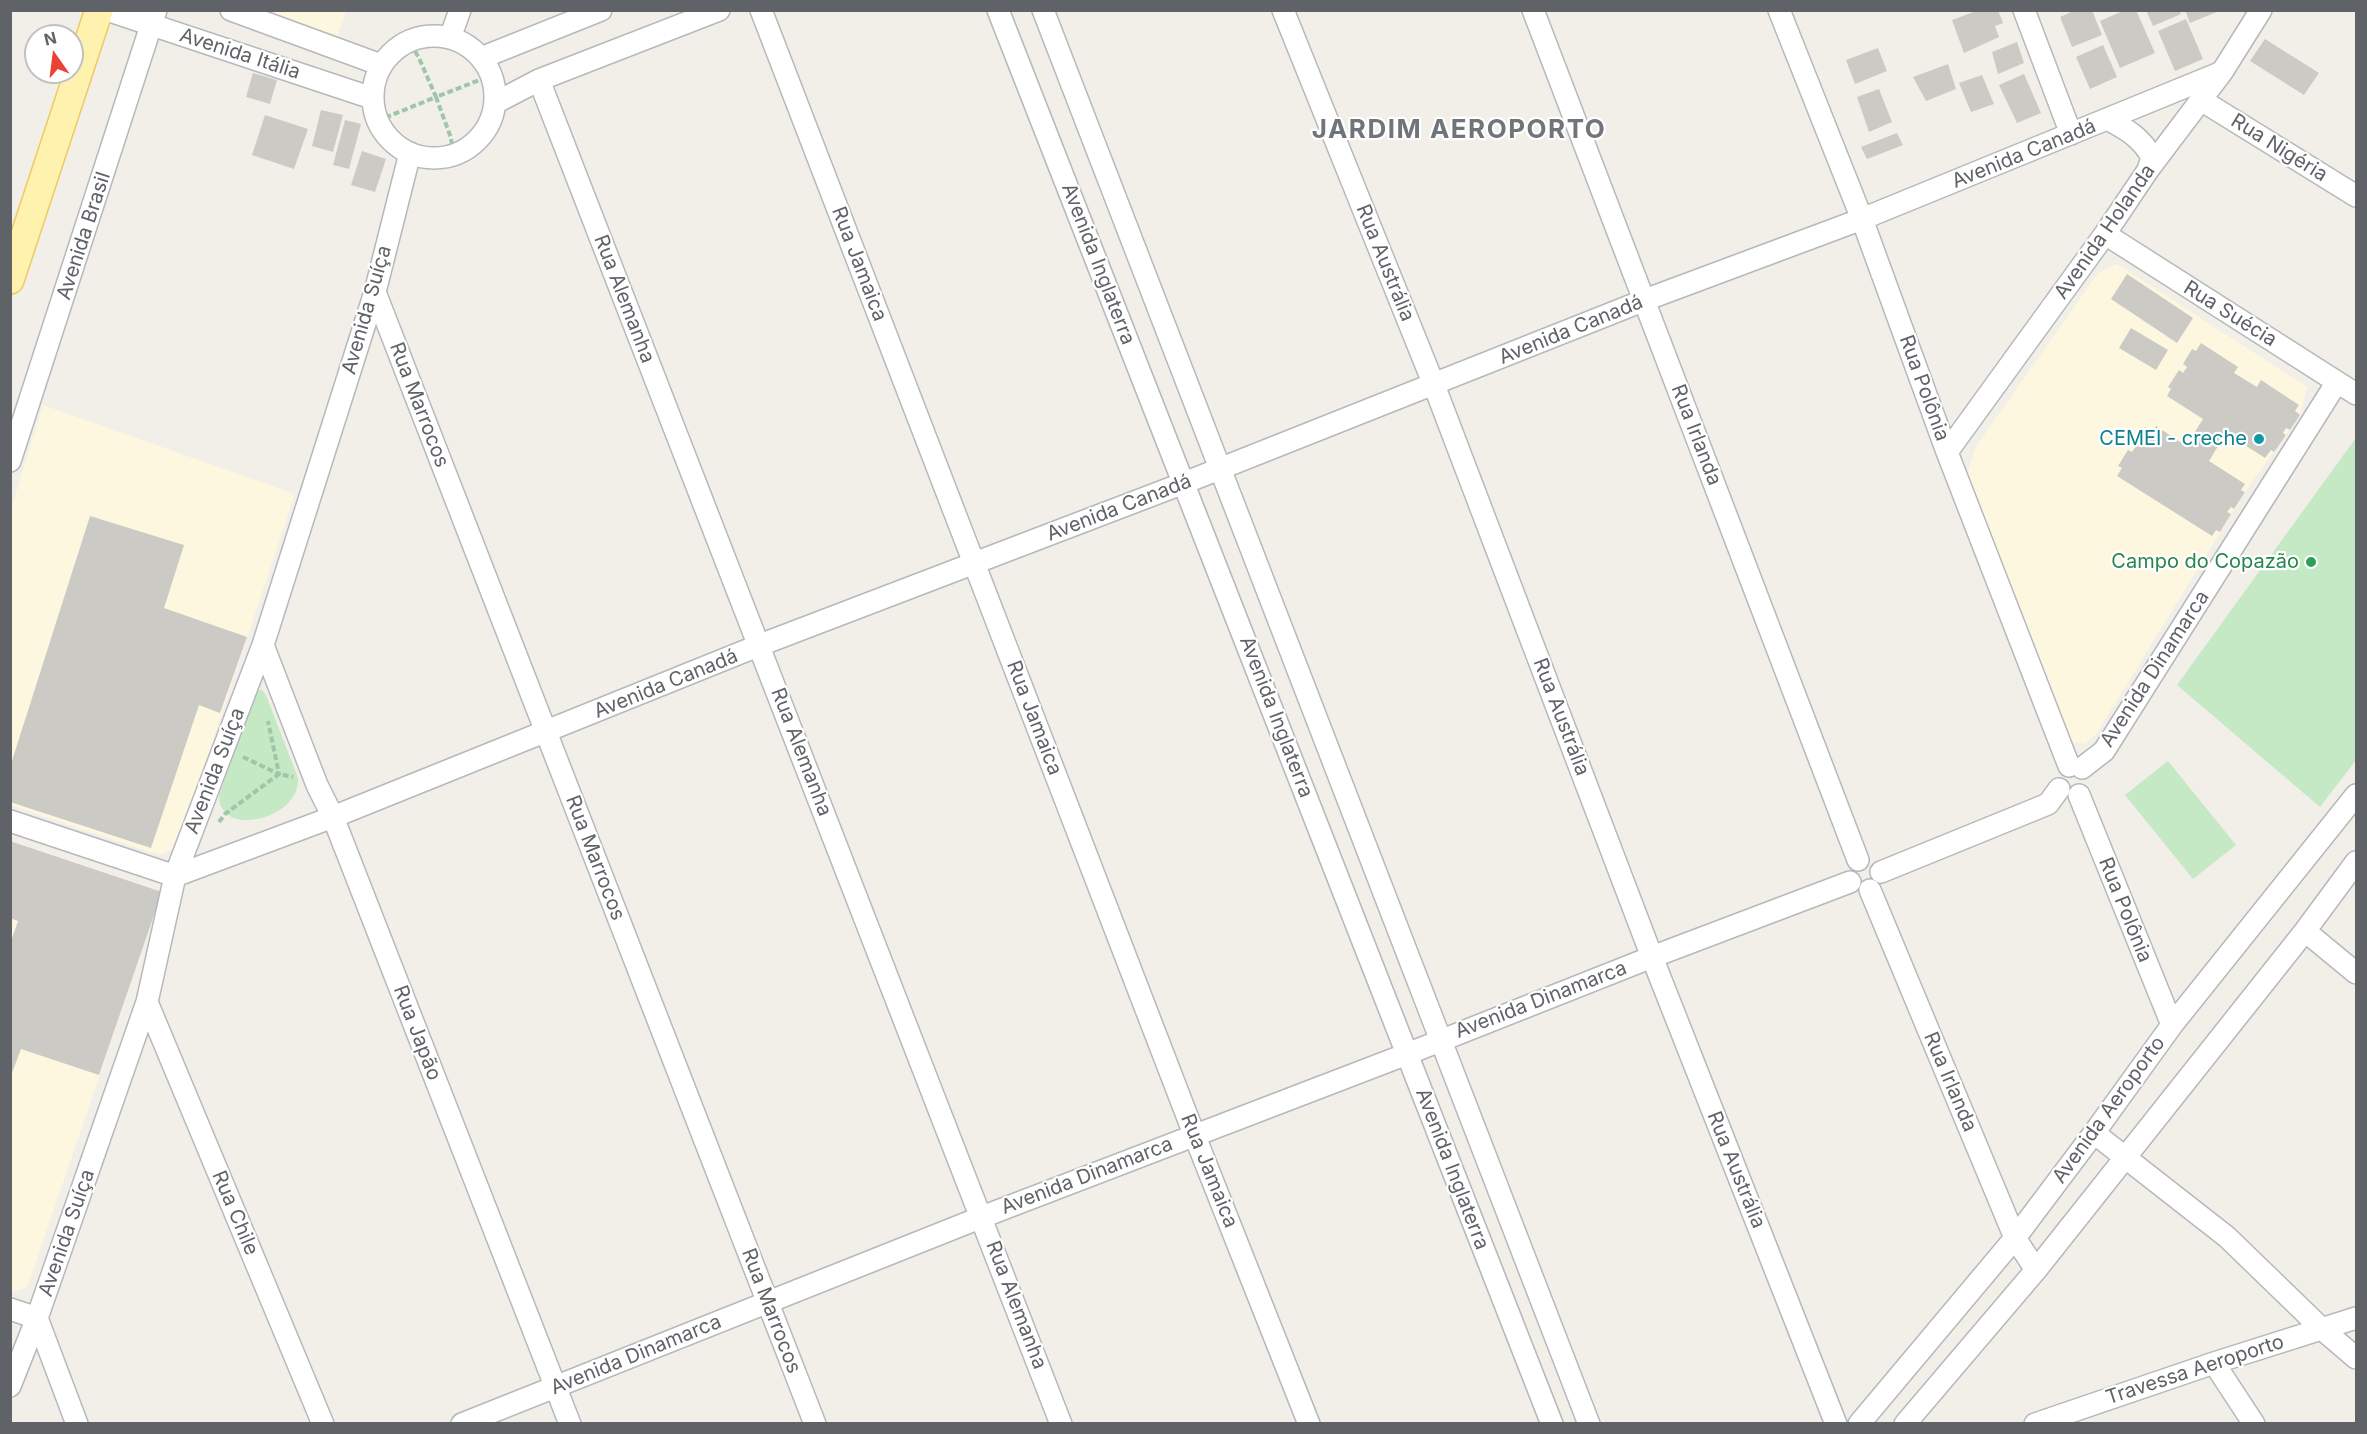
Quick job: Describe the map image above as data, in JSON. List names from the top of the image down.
{
  "streets": {
    "street": [
      "Avenida Itália",
      "Rua Nigéria",
      "Avenida Canadá",
      "Avenida Holanda",
      "Avenida Brasil",
      "Rua Austrália",
      "Rua Jamaica",
      "Avenida Inglaterra",
      "Rua Alemanha",
      "Avenida Suíça",
      "Rua Suécia",
      "Rua Polônia",
      "Rua Marrocos",
      "Rua Irlanda",
      "Avenida Dinamarca",
      "Rua Japão",
      "Avenida Aeroporto",
      "Rua Chile",
      "Travessa Aeroporto"
    ]
  },
  "crossings": [
    ["Avenida Itália", "Avenida Brasil"],
    ["Rua Nigéria", "Avenida Holanda"],
    ["Avenida Canadá", "Avenida Holanda"],
    ["Avenida Canadá", "Rua Austrália"],
    ["Avenida Canadá", "Rua Jamaica"],
    ["Avenida Canadá", "Avenida Inglaterra"],
    ["Avenida Canadá", "Rua Alemanha"],
    ["Avenida Canadá", "Avenida Suíça"],
    ["Avenida Canadá", "Rua Polônia"],
    ["Avenida Canadá", "Rua Marrocos"],
    ["Avenida Canadá", "Rua Irlanda"],
    ["Avenida Canadá", "Rua Japão"],
    ["Avenida Holanda", "Rua Suécia"],
    ["Avenida Holanda", "Rua Polônia"],
    ["Rua Austrália", "Avenida Dinamarca"],
    ["Rua Jamaica", "Avenida Dinamarca"],
    ["Avenida Inglaterra", "Avenida Dinamarca"],
    ["Rua Alemanha", "Avenida Dinamarca"],
    ["Avenida Suíça", "Rua Marrocos"],
    ["Avenida Suíça", "Rua Japão"],
    ["Avenida Suíça", "Rua Chile"],
    ["Rua Suécia", "Avenida Dinamarca"],
    ["Rua Polônia", "Avenida Dinamarca"],
    ["Rua Polônia", "Avenida Aeroporto"],
    ["Rua Marrocos", "Avenida Dinamarca"],
    ["Rua Irlanda", "Avenida Dinamarca"],
    ["Rua Irlanda", "Avenida Aeroporto"],
    ["Avenida Dinamarca", "Rua Japão"]
  ],
  "districts": ["JARDIM AEROPORTO"],
  "places": ["CEMEI - creche", "Campo do Copazão"],
  "north": "top"
}
